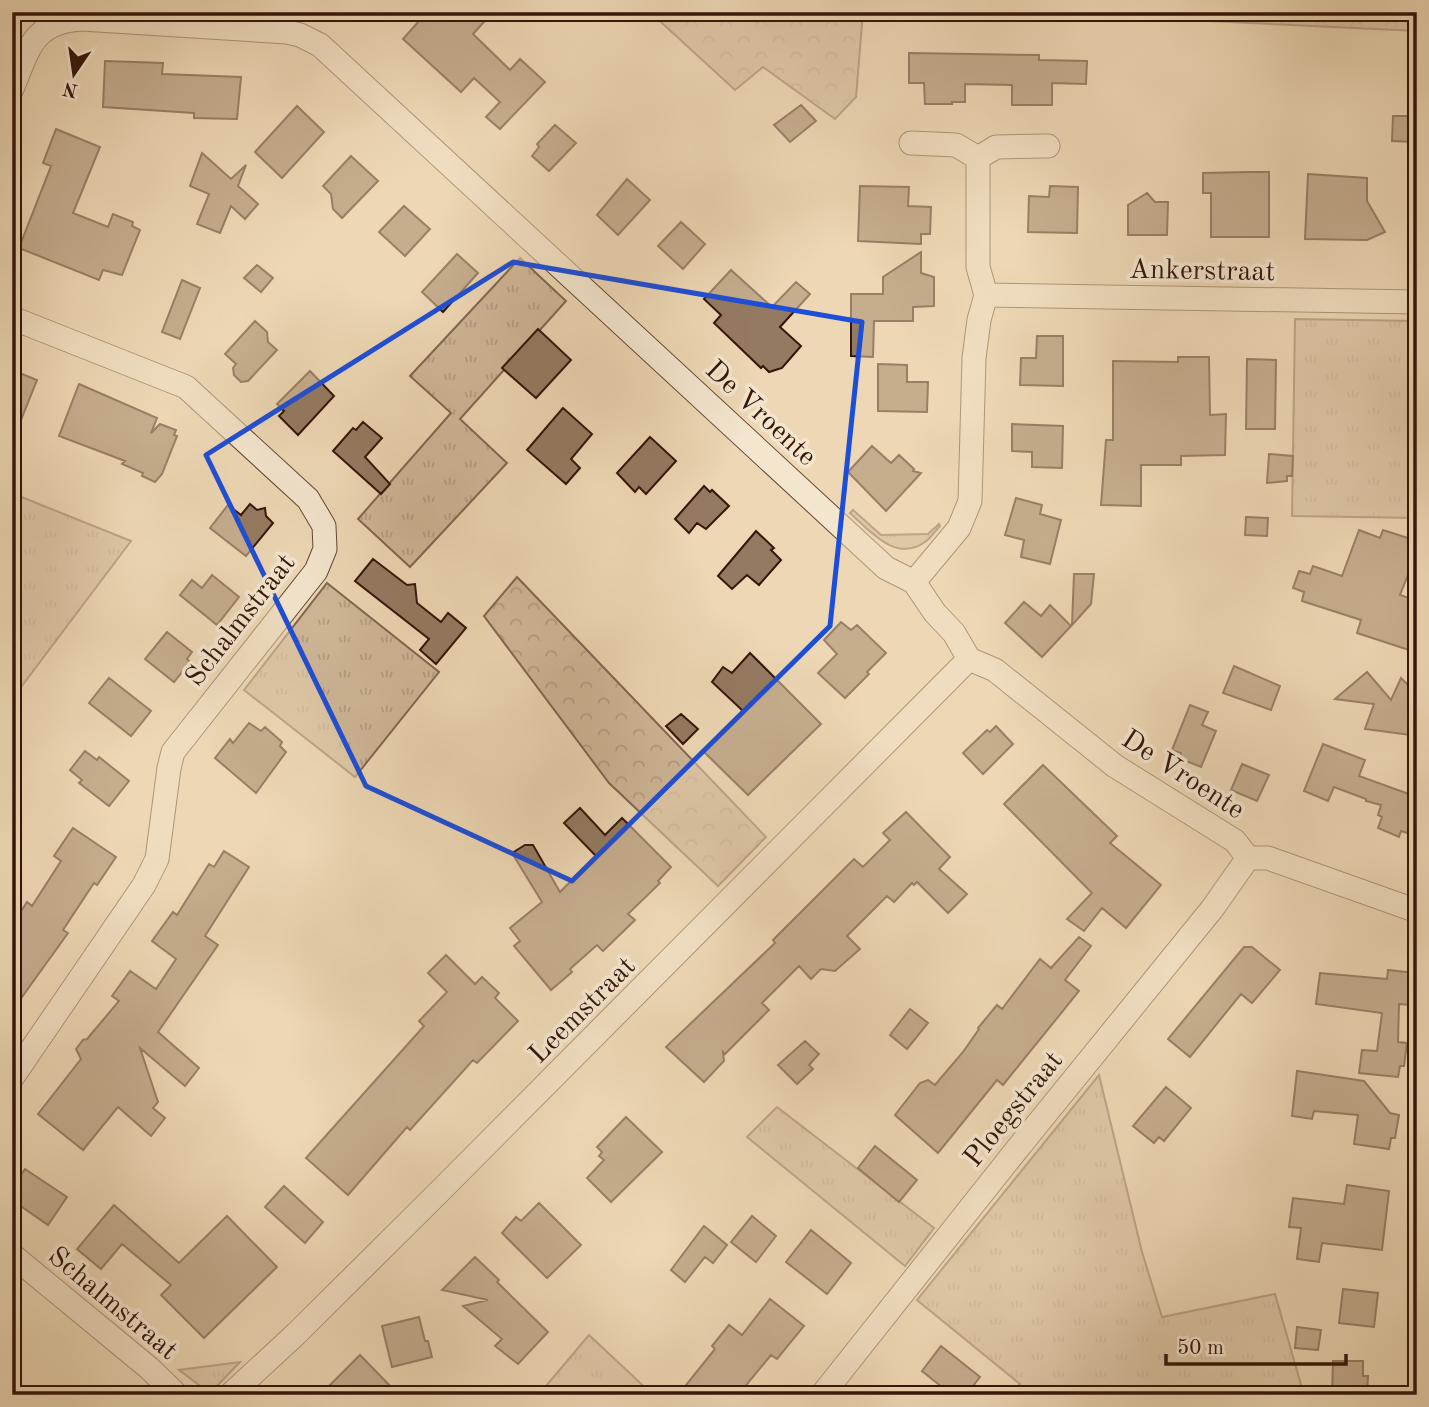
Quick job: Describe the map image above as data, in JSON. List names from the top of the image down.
{
  "streets": {
    "street": [
      "Ankerstraat",
      "De Vroente",
      "Schalmstraat",
      "Leemstraat",
      "Ploegstraat"
    ]
  },
  "crossings": [
    ["De Vroente", "Leemstraat"],
    ["De Vroente", "Ploegstraat"]
  ],
  "scale_bar": "50 m",
  "north": "bottom"
}
